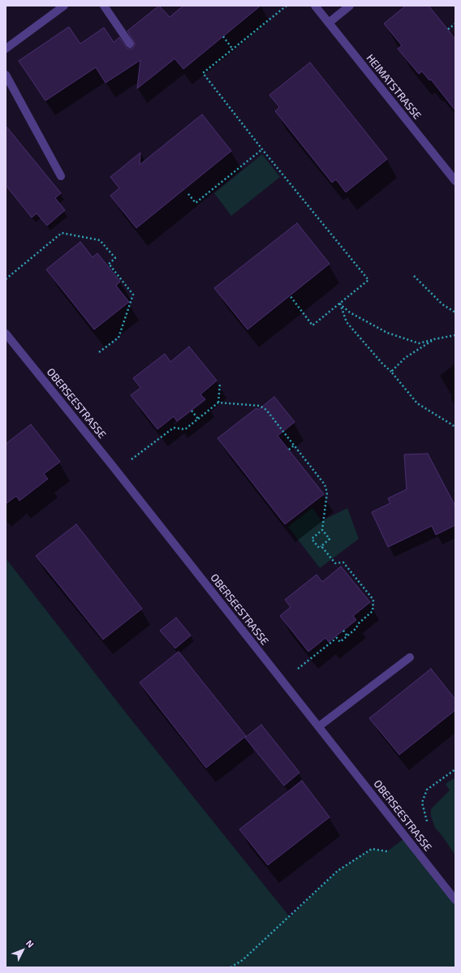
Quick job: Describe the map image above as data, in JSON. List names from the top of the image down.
{
  "streets": {
    "street": ["HEIMATSTRASSE", "OBERSEESTRASSE"]
  },
  "north": "top right"
}
